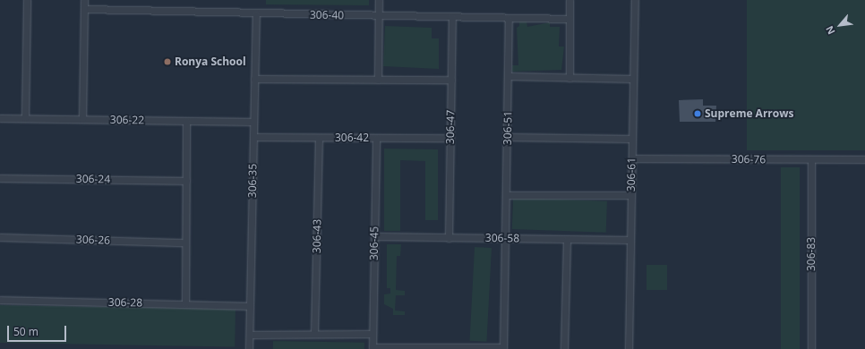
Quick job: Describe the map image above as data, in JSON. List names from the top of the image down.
{
  "streets": {
    "street": [
      "306-40",
      "306-22",
      "306-47",
      "306-51",
      "306-42",
      "306-76",
      "306-61",
      "306-24",
      "306-35",
      "306-43",
      "306-58",
      "306-26",
      "306-45",
      "306-83",
      "306-28"
    ]
  },
  "crossings": [
    ["306-40", "306-47"],
    ["306-40", "306-51"],
    ["306-40", "306-35"],
    ["306-22", "306-35"],
    ["306-47", "306-42"],
    ["306-47", "306-58"],
    ["306-51", "306-58"],
    ["306-42", "306-35"],
    ["306-42", "306-43"],
    ["306-42", "306-45"],
    ["306-76", "306-61"],
    ["306-76", "306-83"],
    ["306-61", "306-58"],
    ["306-35", "306-28"],
    ["306-58", "306-45"]
  ],
  "places": ["Ronya School", "Supreme Arrows"],
  "scale_bar": "50 m",
  "north": "bottom left"
}
